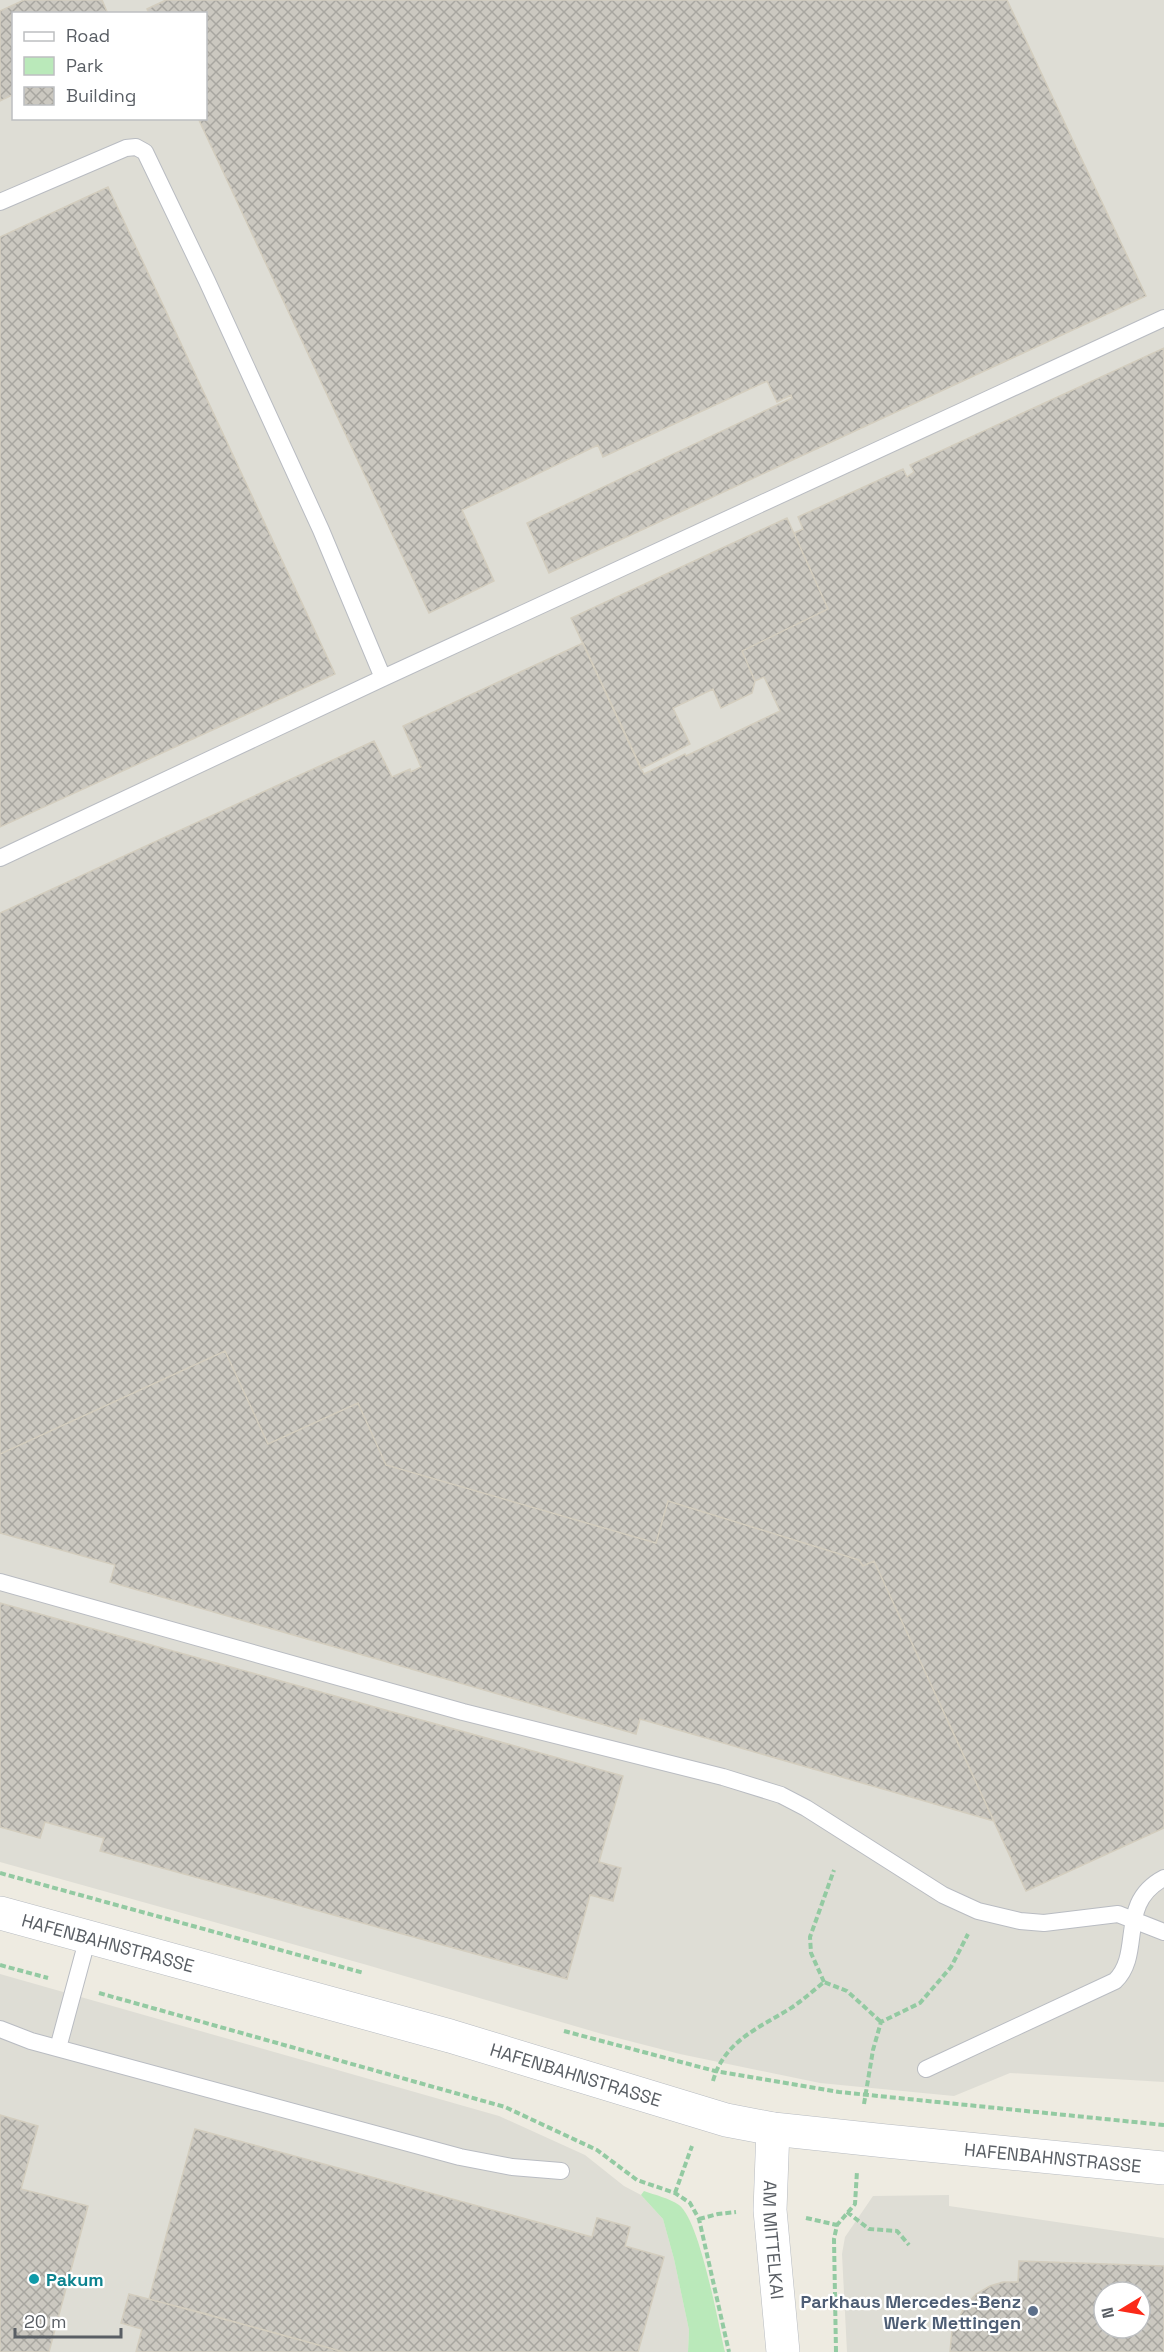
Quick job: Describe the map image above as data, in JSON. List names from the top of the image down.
{
  "streets": {
    "main road": ["HAFENBAHNSTRASSE", "AM MITTELKAI"]
  },
  "crossings": [
    ["HAFENBAHNSTRASSE", "AM MITTELKAI"]
  ],
  "places": ["Pakum", "Parkhaus Mercedes-Benz Werk Mettingen"],
  "legend": ["Road", "Park", "Building"],
  "scale_bar": "20 m",
  "north": "left"
}
